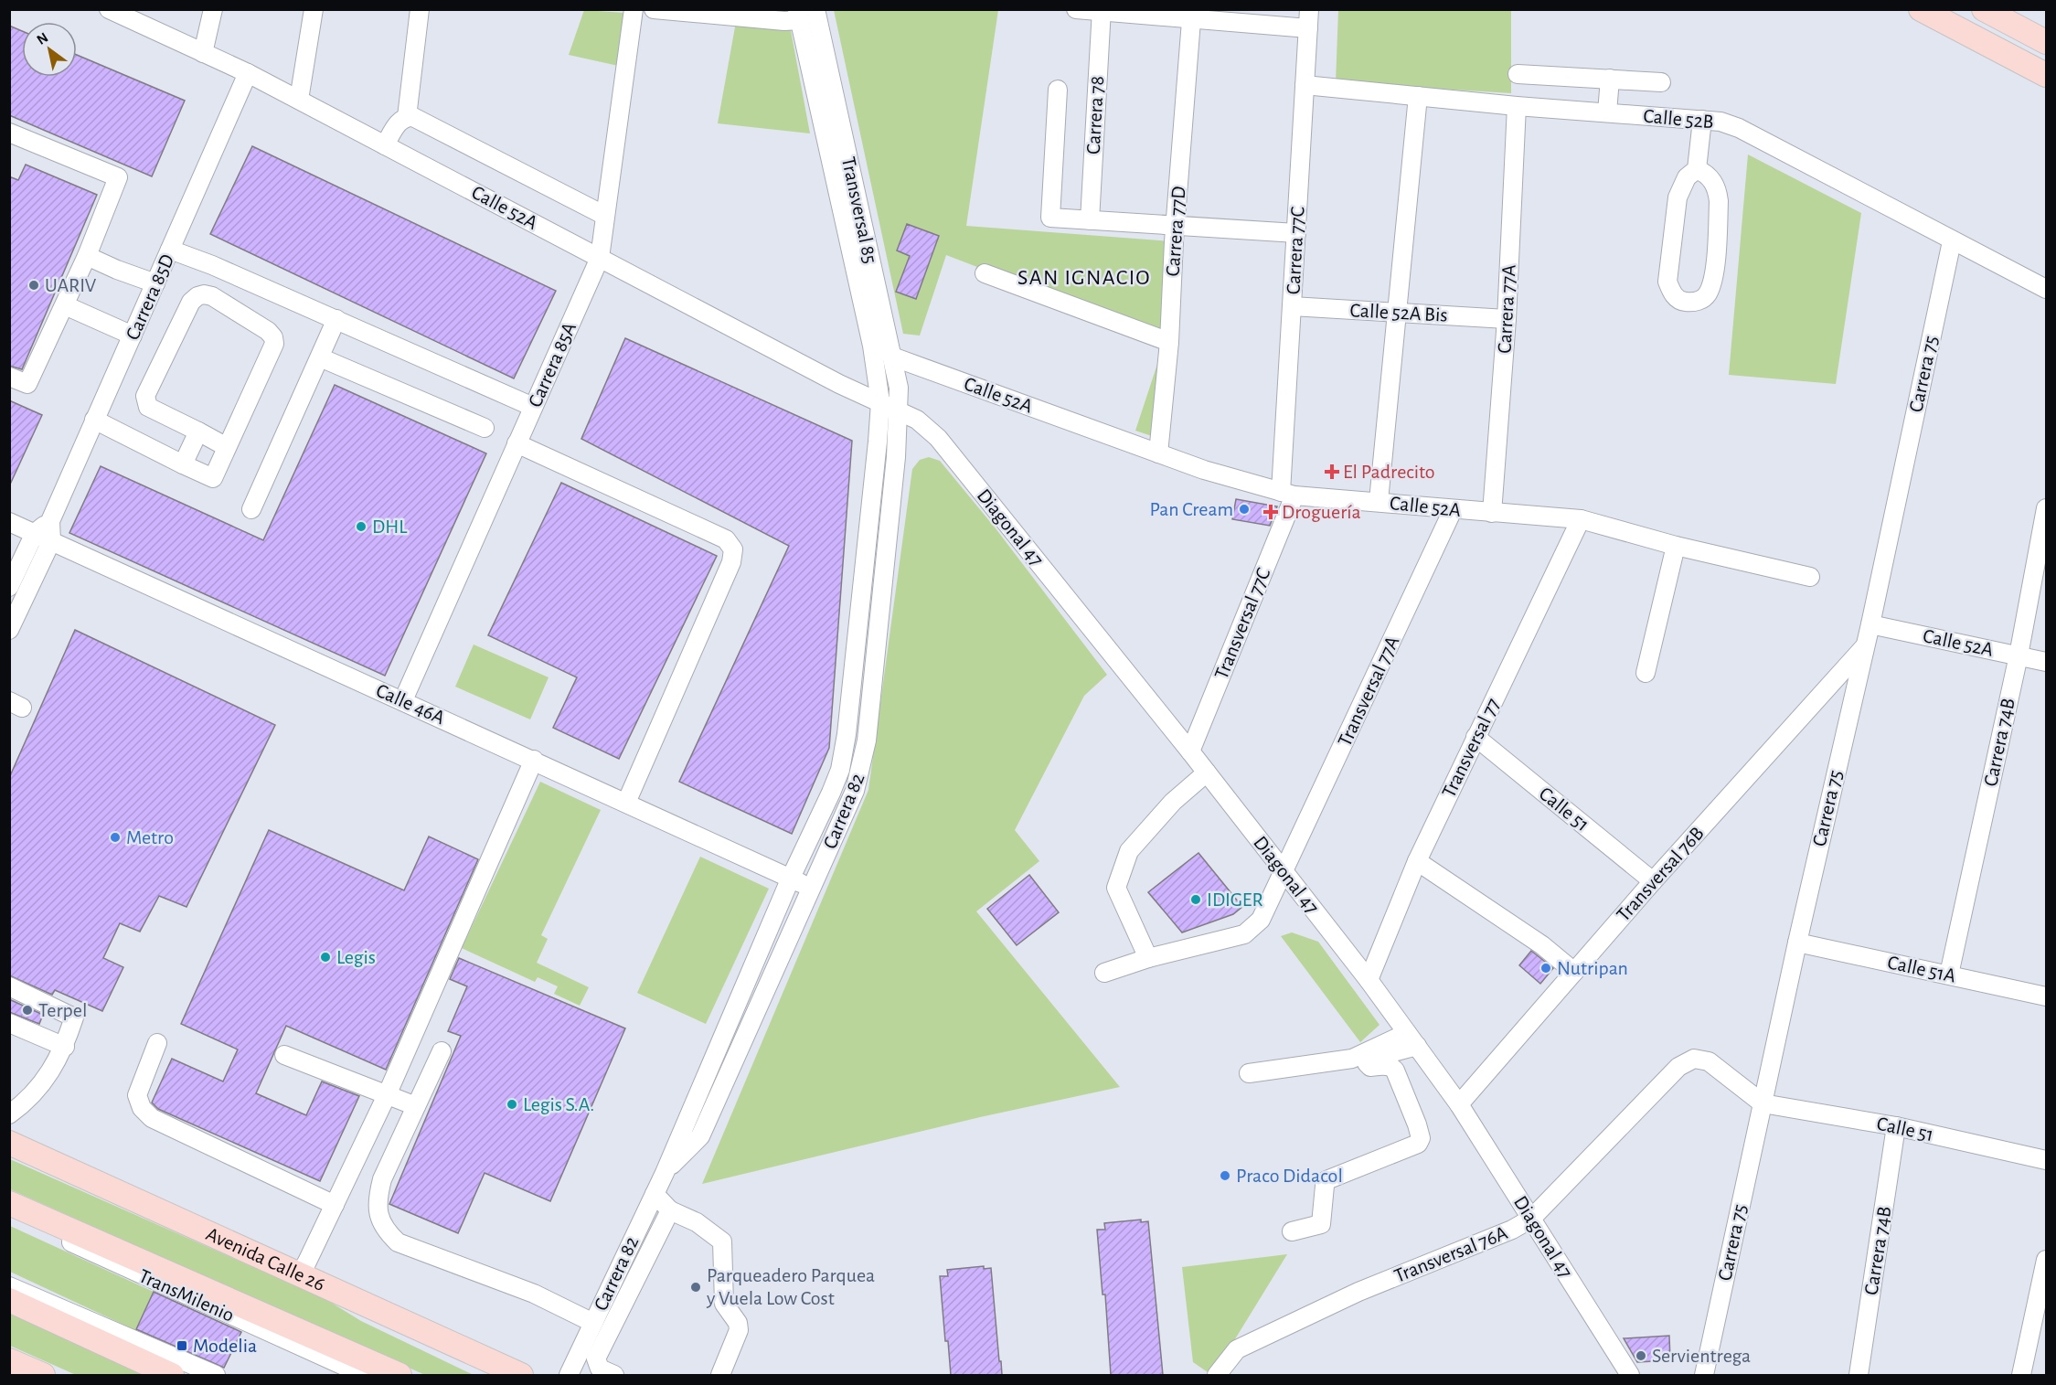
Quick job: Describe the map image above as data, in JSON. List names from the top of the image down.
{
  "streets": {
    "main road": ["Avenida Calle 26"],
    "street": [
      "Carrera 78",
      "Calle 52B",
      "Calle 52A",
      "Transversal 85",
      "Carrera 77D",
      "Carrera 77C",
      "Carrera 85D",
      "Carrera 77A",
      "Calle 52A Bis",
      "Carrera 85A",
      "Carrera 75",
      "Diagonal 47",
      "Transversal 77C",
      "Transversal 77A",
      "Calle 46A",
      "Carrera 74B",
      "Transversal 77",
      "Calle 51",
      "Carrera 82",
      "Transversal 76B",
      "Calle 51A",
      "Transversal 76A",
      "TransMilenio"
    ]
  },
  "crossings": [
    ["Calle 52B", "Carrera 77C"],
    ["Calle 52B", "Carrera 77A"],
    ["Calle 52B", "Carrera 75"],
    ["Calle 52A", "Transversal 85"],
    ["Calle 52A", "Carrera 77D"],
    ["Calle 52A", "Carrera 77C"],
    ["Calle 52A", "Carrera 85D"],
    ["Calle 52A", "Carrera 77A"],
    ["Calle 52A", "Carrera 85A"],
    ["Calle 52A", "Carrera 75"],
    ["Calle 52A", "Diagonal 47"],
    ["Calle 52A", "Transversal 77C"],
    ["Calle 52A", "Transversal 77A"],
    ["Calle 52A", "Carrera 74B"],
    ["Calle 52A", "Transversal 77"],
    ["Calle 52A", "Carrera 82"],
    ["Transversal 85", "Diagonal 47"],
    ["Transversal 85", "Carrera 82"],
    ["Carrera 77C", "Calle 52A Bis"],
    ["Carrera 77C", "Transversal 77C"],
    ["Carrera 85D", "Calle 46A"],
    ["Carrera 77A", "Calle 52A Bis"],
    ["Carrera 85A", "Calle 46A"],
    ["Carrera 75", "Calle 51"],
    ["Carrera 75", "Transversal 76B"],
    ["Carrera 75", "Calle 51A"],
    ["Carrera 75", "Transversal 76A"],
    ["Diagonal 47", "Transversal 77C"],
    ["Diagonal 47", "Transversal 77A"],
    ["Diagonal 47", "Transversal 77"],
    ["Diagonal 47", "Carrera 82"],
    ["Diagonal 47", "Transversal 76B"],
    ["Diagonal 47", "Transversal 76A"],
    ["Calle 46A", "Carrera 82"],
    ["Carrera 74B", "Calle 51"],
    ["Carrera 74B", "Calle 51A"],
    ["Transversal 77", "Calle 51"],
    ["Calle 51", "Transversal 76B"],
    ["Calle 51", "Transversal 76A"]
  ],
  "districts": ["SAN IGNACIO"],
  "places": {
    "other": [
      "UARIV",
      "Pan Cream",
      "DHL",
      "Metro",
      "IDIGER",
      "Legis",
      "Nutripan",
      "Terpel",
      "Legis S.A.",
      "Praco Didacol",
      "Parqueadero Parquea y Vuela Low Cost",
      "Servientrega"
    ],
    "health": ["El Padrecito", "Droguería"],
    "transit": ["Modelia"]
  },
  "north": "top left"
}
